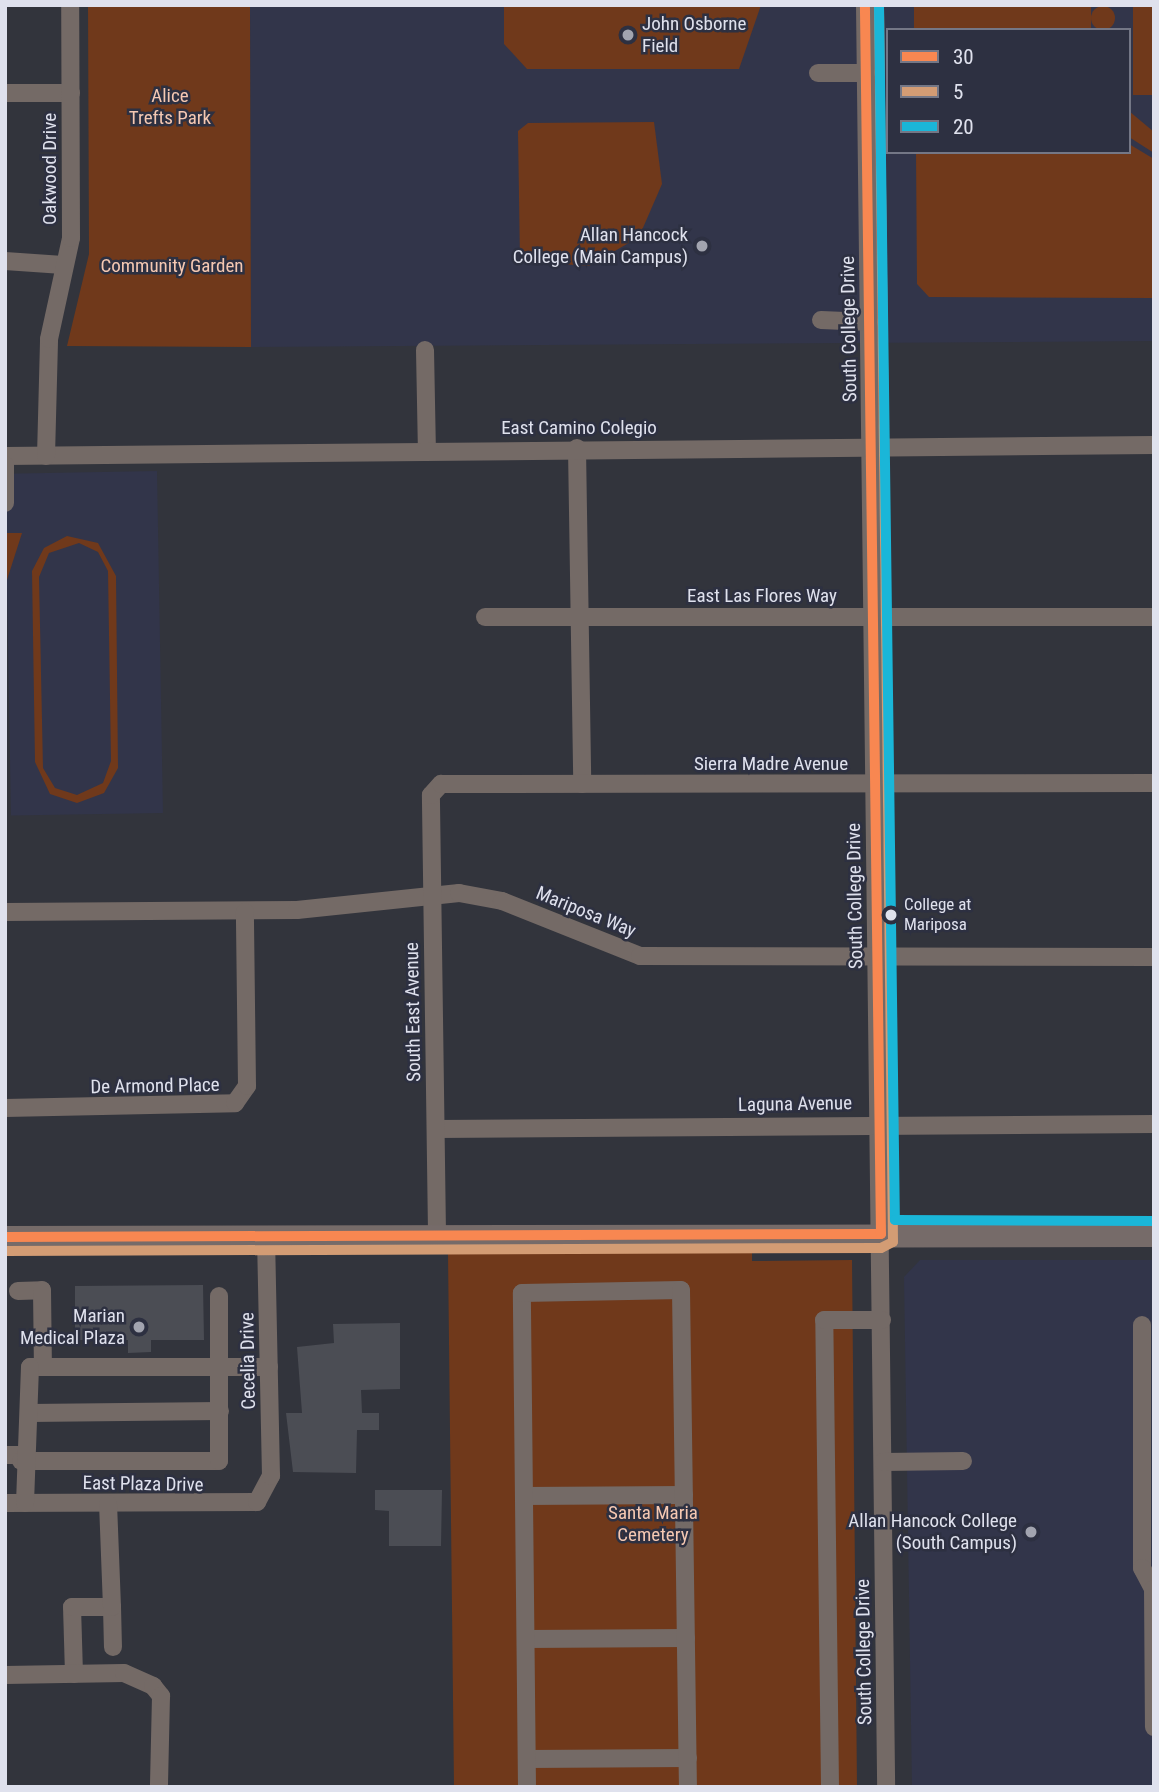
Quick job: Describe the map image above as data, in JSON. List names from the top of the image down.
{
  "streets": {
    "street": [
      "Oakwood Drive",
      "South College Drive",
      "East Camino Colegio",
      "East Las Flores Way",
      "Sierra Madre Avenue",
      "Mariposa Way",
      "South East Avenue",
      "De Armond Place",
      "Laguna Avenue",
      "Cecelia Drive",
      "East Plaza Drive"
    ]
  },
  "crossings": [
    ["Oakwood Drive", "East Camino Colegio"],
    ["South College Drive", "East Camino Colegio"],
    ["South College Drive", "East Las Flores Way"],
    ["South College Drive", "Sierra Madre Avenue"],
    ["South College Drive", "Mariposa Way"],
    ["South College Drive", "Laguna Avenue"],
    ["Sierra Madre Avenue", "South East Avenue"],
    ["Mariposa Way", "South East Avenue"],
    ["Mariposa Way", "De Armond Place"],
    ["South East Avenue", "Laguna Avenue"],
    ["Cecelia Drive", "East Plaza Drive"]
  ],
  "parks": ["Alice Trefts Park", "Community Garden", "Santa Maria Cemetery"],
  "places": [
    "John Osborne Field",
    "Allan Hancock College (Main Campus)",
    "College at Mariposa",
    "Marian Medical Plaza",
    "Allan Hancock College (South Campus)"
  ],
  "lines": ["transit line 30", "transit line 5", "transit line 20"],
  "legend": ["30", "5", "20"]
}
